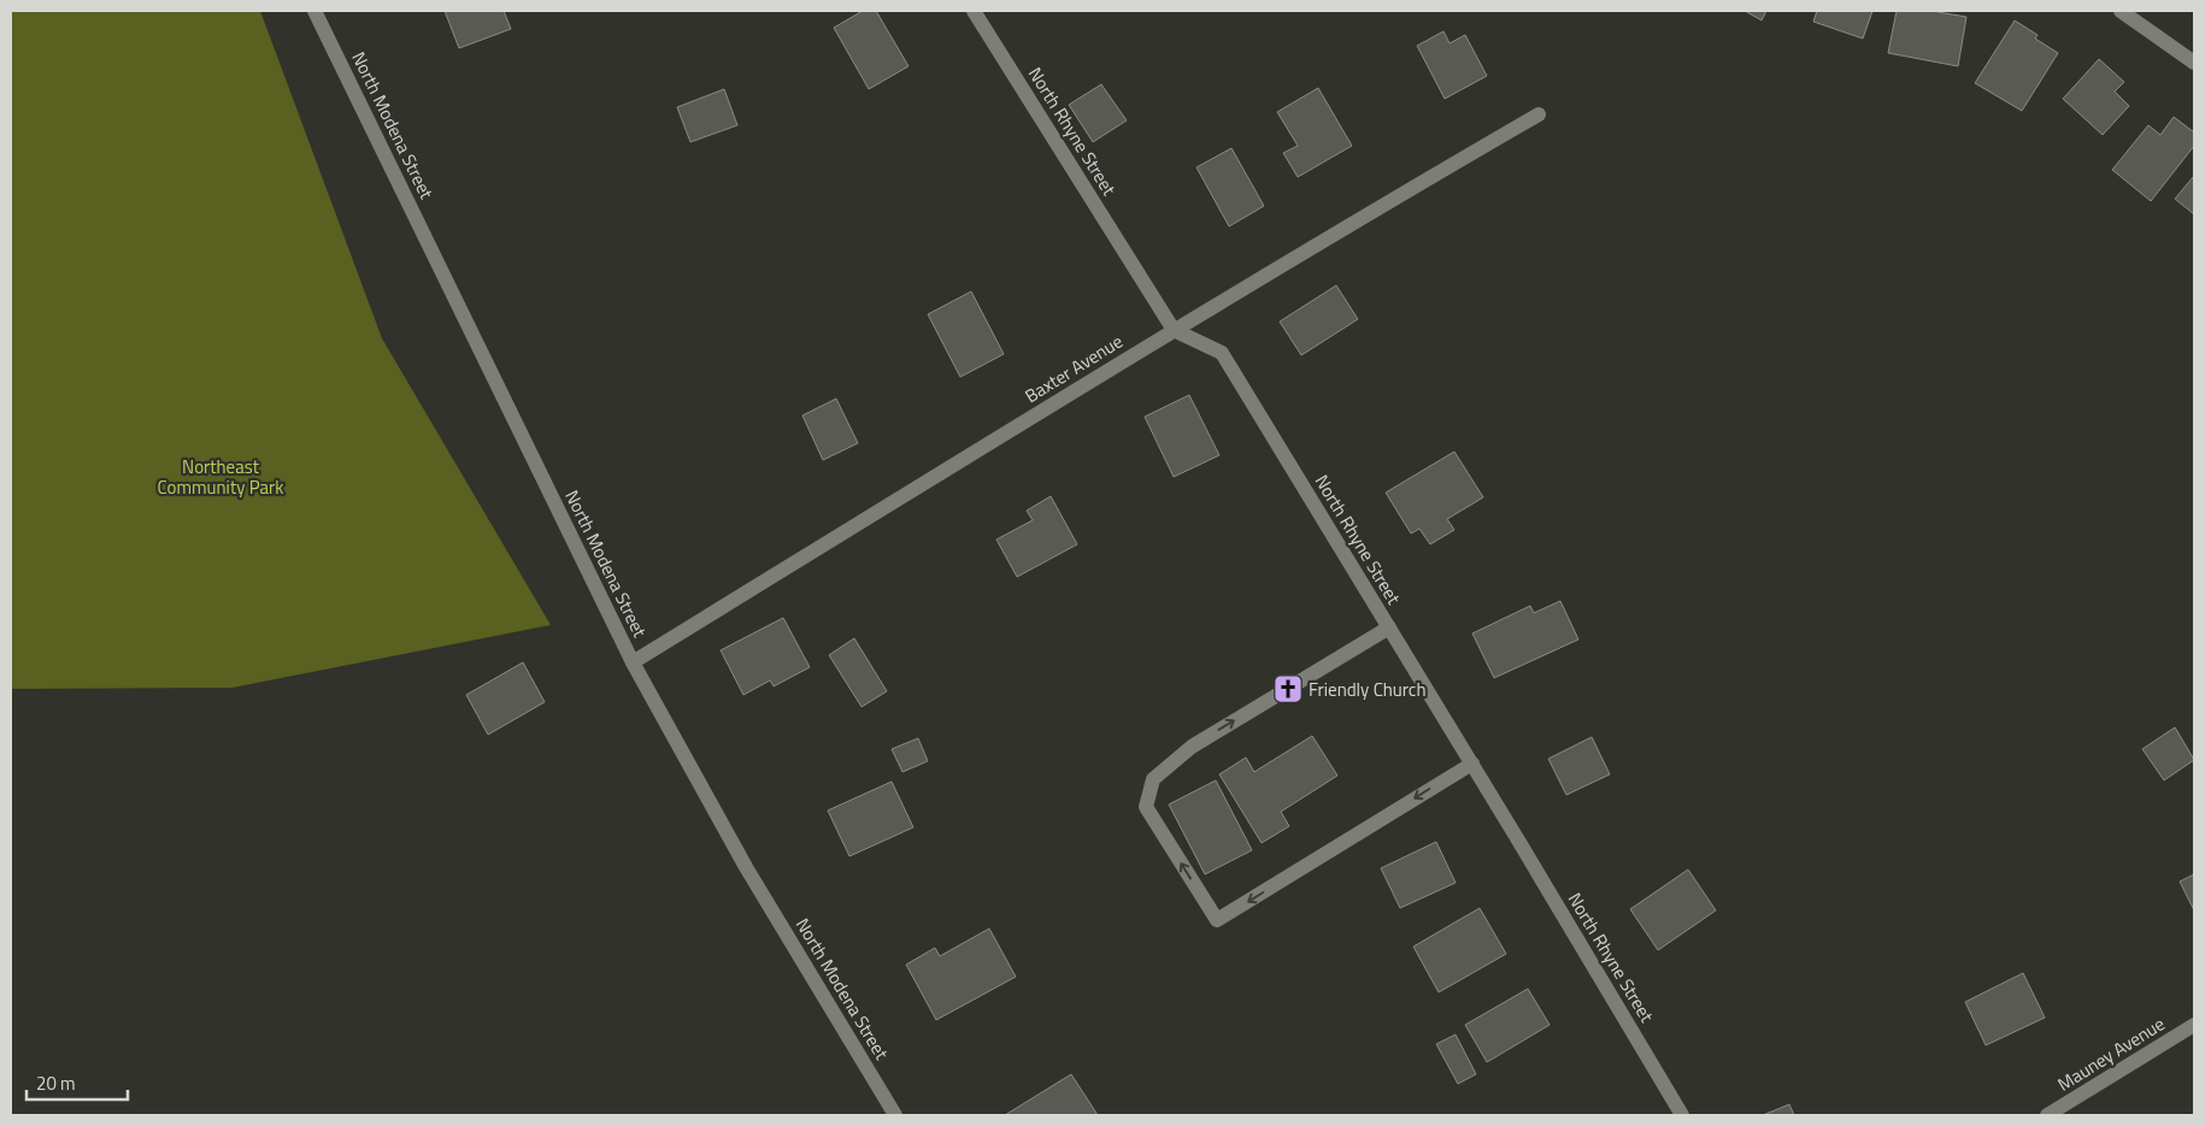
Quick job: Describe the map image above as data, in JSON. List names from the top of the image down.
{
  "streets": {
    "street": [
      "North Modena Street",
      "North Rhyne Street",
      "Baxter Avenue",
      "Mauney Avenue"
    ]
  },
  "crossings": [
    ["North Modena Street", "Baxter Avenue"],
    ["North Rhyne Street", "Baxter Avenue"]
  ],
  "parks": ["Northeast Community Park"],
  "places": {
    "church": ["Friendly Church"]
  },
  "scale_bar": "20 m"
}
